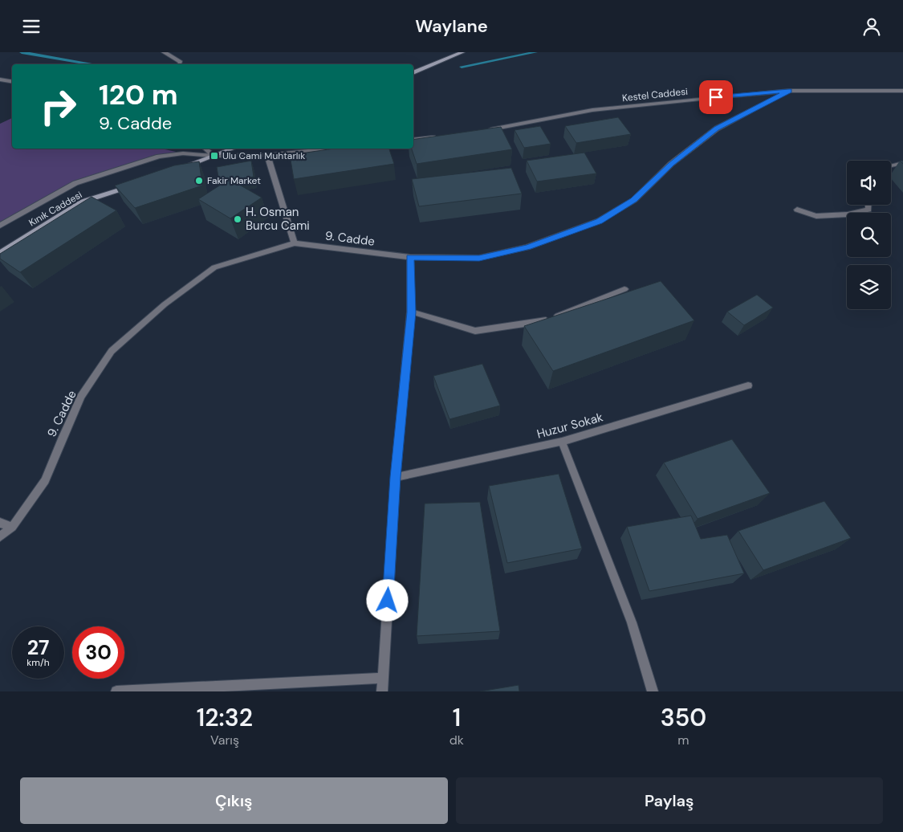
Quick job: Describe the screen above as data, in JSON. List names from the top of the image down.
{
  "streets": {
    "main road": ["Kınık Caddesi"],
    "street": ["Kestel Caddesi", "9. Cadde", "Huzur Sokak"]
  },
  "crossings": [
    ["Kestel Caddesi", "9. Cadde"]
  ],
  "places": {
    "transit": ["Ulu Cami Muhtarlık"],
    "other": ["Fakir Market", "H. Osman Burcu Cami"]
  },
  "page": {
    "header": "Waylane",
    "turn": ["120 m", "9. Cadde"],
    "speed": "27 km/h",
    "limit": "30",
    "eta": [
      "12:32",
      "Varış",
      "1",
      "dk",
      "350",
      "m"
    ],
    "buttons": ["Çıkış", "Paylaş"]
  }
}
